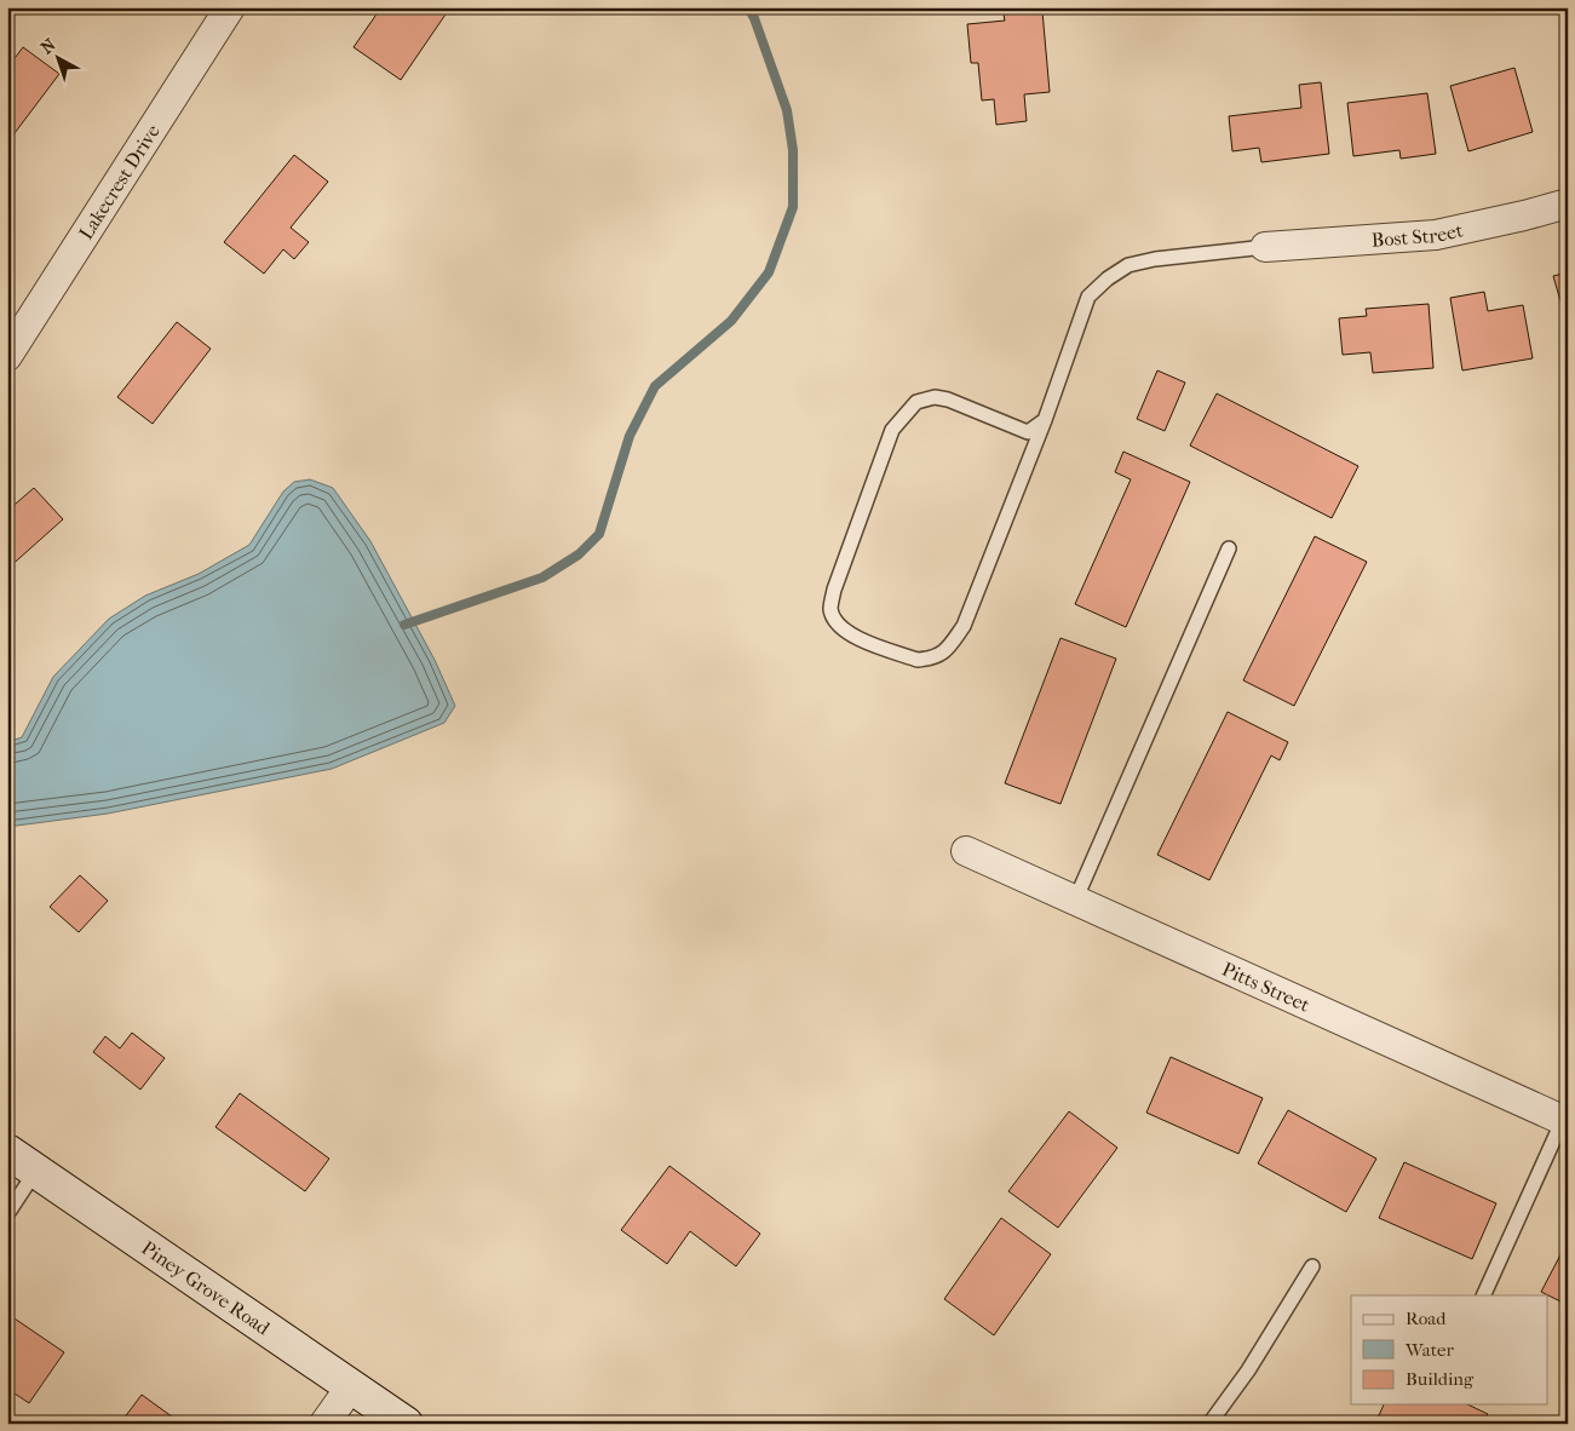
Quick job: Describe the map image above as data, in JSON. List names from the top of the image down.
{
  "streets": {
    "main road": ["Piney Grove Road"],
    "street": ["Lakecrest Drive", "Bost Street", "Pitts Street"]
  },
  "legend": ["Road", "Water", "Building"],
  "north": "top left"
}
